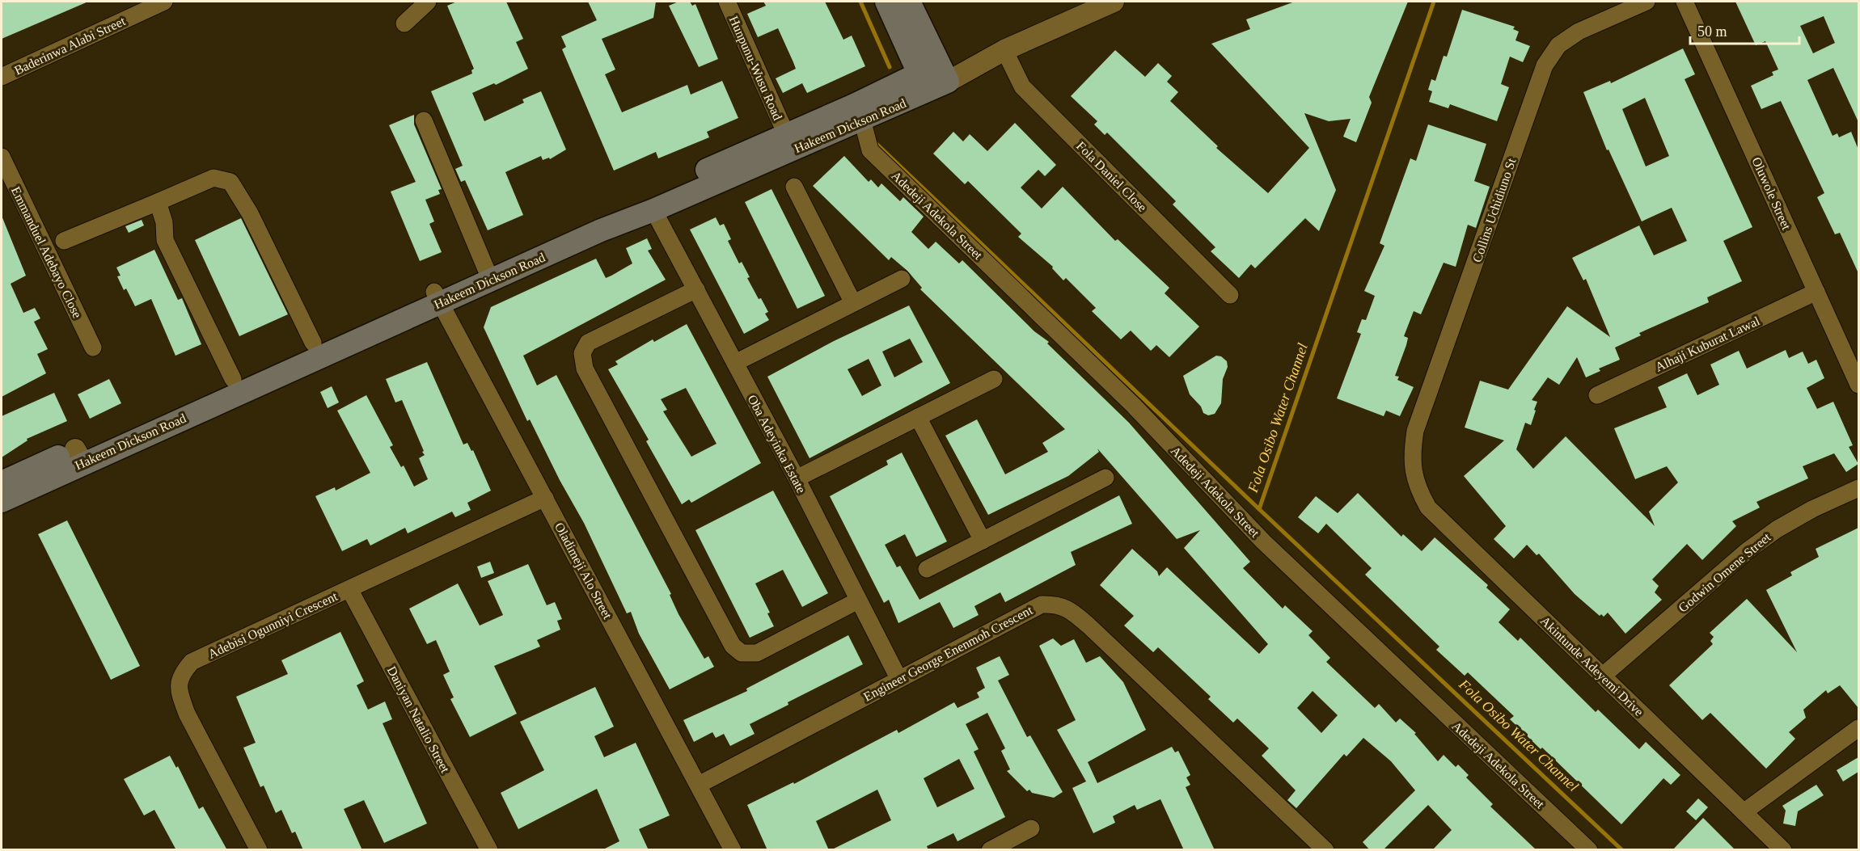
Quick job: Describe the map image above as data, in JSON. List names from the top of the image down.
{
  "streets": {
    "main road": ["Hakeem Dickson Road"],
    "street": [
      "Baderinwa Alabi Street",
      "Hunpunu-Wusu Road",
      "Fola Daniel Close",
      "Oluwole Street",
      "Collins Uchidiuno St",
      "Adedeji Adekola Street",
      "Emmanduel Adebayo Close",
      "Alhaji Kuburat Lawal",
      "Oba Adeyinka Estate",
      "Oladimeji Alo Street",
      "Godwin Omene Street",
      "Adebisi Ogunniyi Crescent",
      "Engineer George Enenmoh Crescent",
      "Akintunde Adeyemi Drive",
      "Daniyan Natalio Street"
    ]
  },
  "crossings": [
    ["Hunpunu-Wusu Road", "Hakeem Dickson Road"],
    ["Hakeem Dickson Road", "Fola Daniel Close"],
    ["Hakeem Dickson Road", "Adedeji Adekola Street"],
    ["Hakeem Dickson Road", "Oba Adeyinka Estate"],
    ["Hakeem Dickson Road", "Oladimeji Alo Street"],
    ["Oluwole Street", "Alhaji Kuburat Lawal"],
    ["Collins Uchidiuno St", "Akintunde Adeyemi Drive"],
    ["Oba Adeyinka Estate", "Engineer George Enenmoh Crescent"],
    ["Oladimeji Alo Street", "Adebisi Ogunniyi Crescent"],
    ["Oladimeji Alo Street", "Engineer George Enenmoh Crescent"],
    ["Godwin Omene Street", "Akintunde Adeyemi Drive"],
    ["Adebisi Ogunniyi Crescent", "Daniyan Natalio Street"]
  ],
  "water": ["Fola Osibo Water Channel"],
  "scale_bar": "50 m"
}
